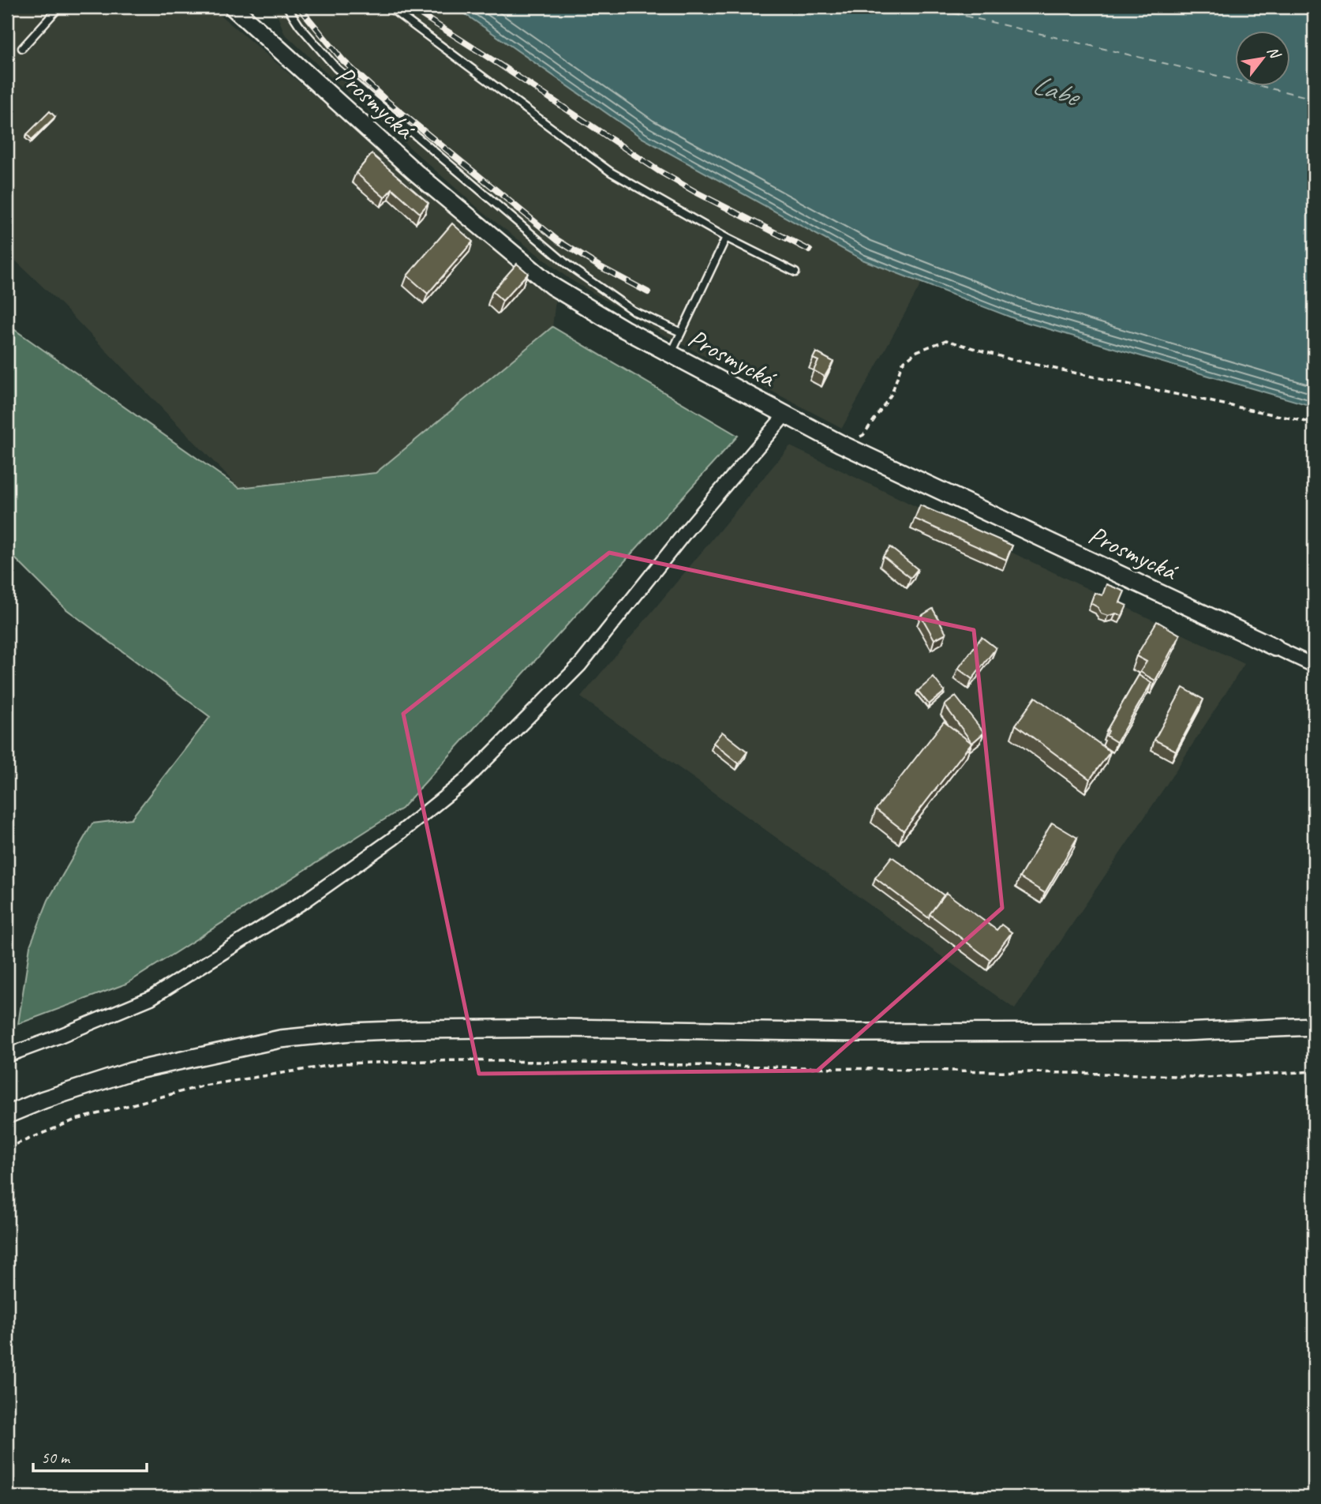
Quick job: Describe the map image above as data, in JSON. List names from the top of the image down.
{
  "streets": {
    "main road": ["Prosmycká"]
  },
  "water": ["Labe"],
  "scale_bar": "50 m",
  "north": "top right"
}
